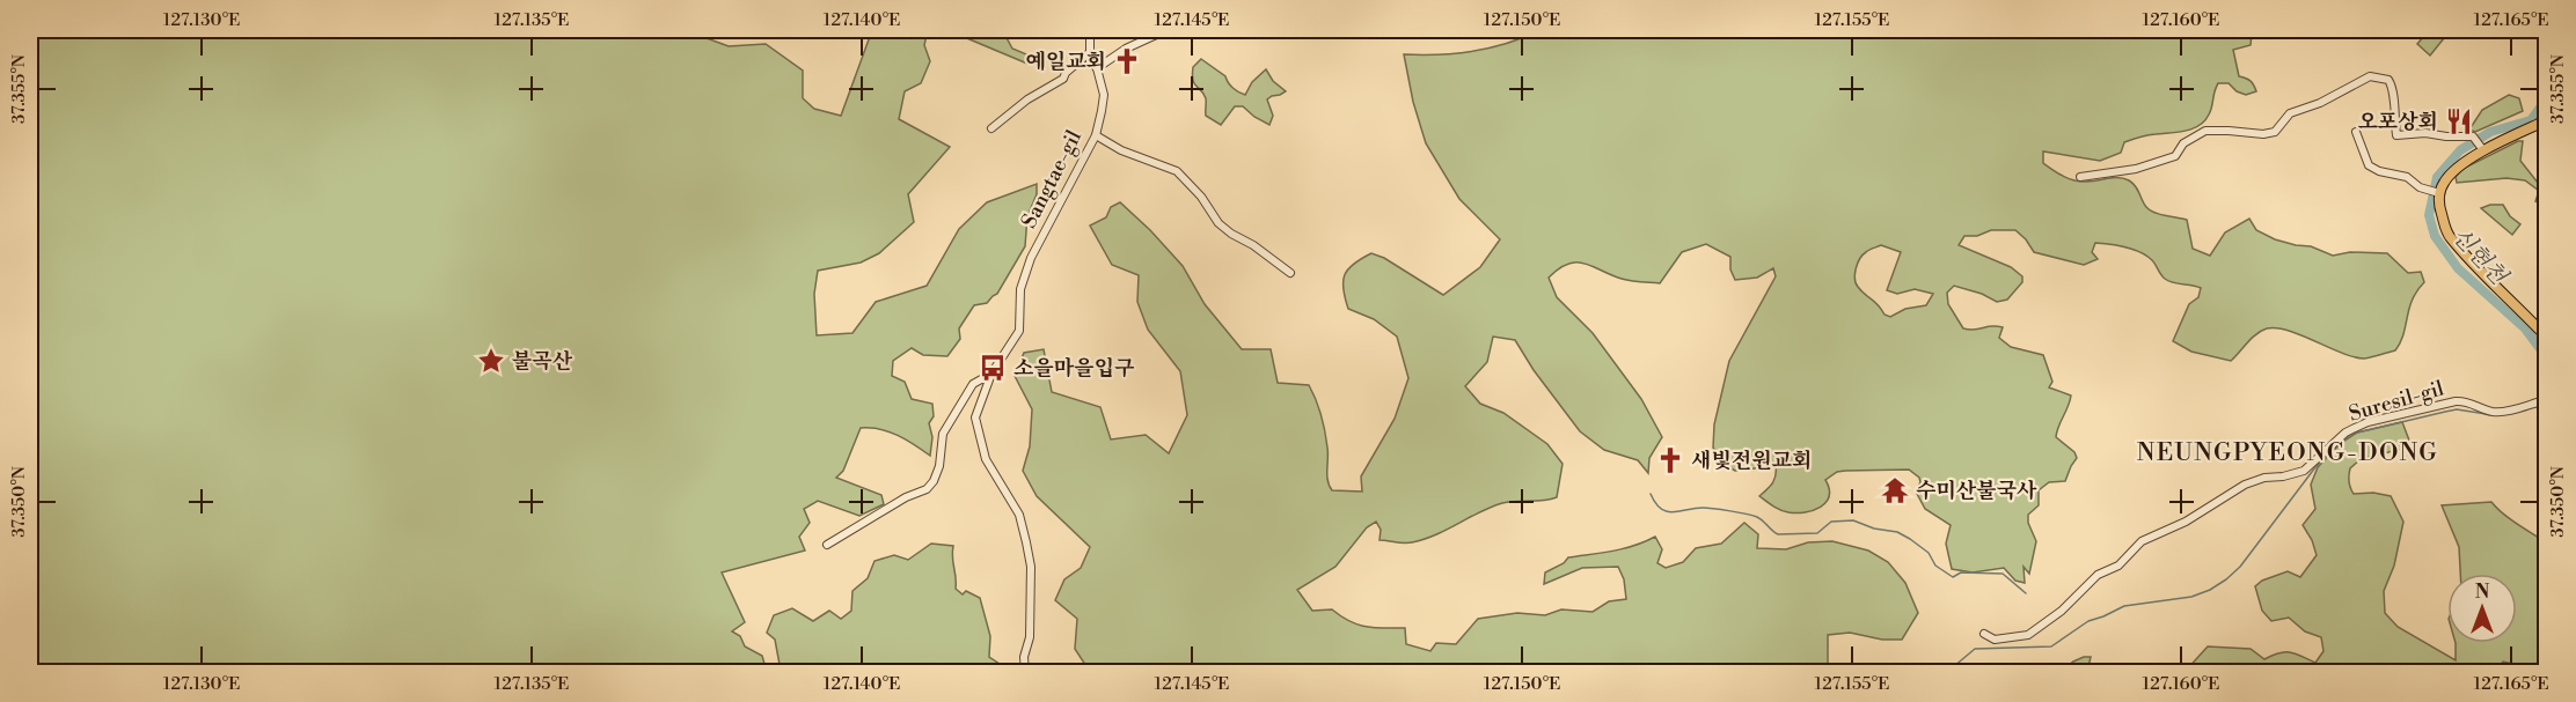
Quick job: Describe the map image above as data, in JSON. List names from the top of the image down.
{
  "streets": {
    "street": ["Sangtae-gil", "Suresil-gil"]
  },
  "districts": ["NEUNGPYEONG-DONG"],
  "water": ["신현천"],
  "places": {
    "church": ["예일교회", "새빛전원교회"],
    "restaurant": ["오포상회"],
    "place": ["불곡산"],
    "bus stop": ["소을마을입구"],
    "temple": ["수미산불국사"]
  },
  "north": "top",
  "coordinates": [
    "127.130°E",
    "127.135°E",
    "127.140°E",
    "127.145°E",
    "127.150°E",
    "127.155°E",
    "127.160°E",
    "127.165°E",
    "37.355°N",
    "37.350°N"
  ]
}
